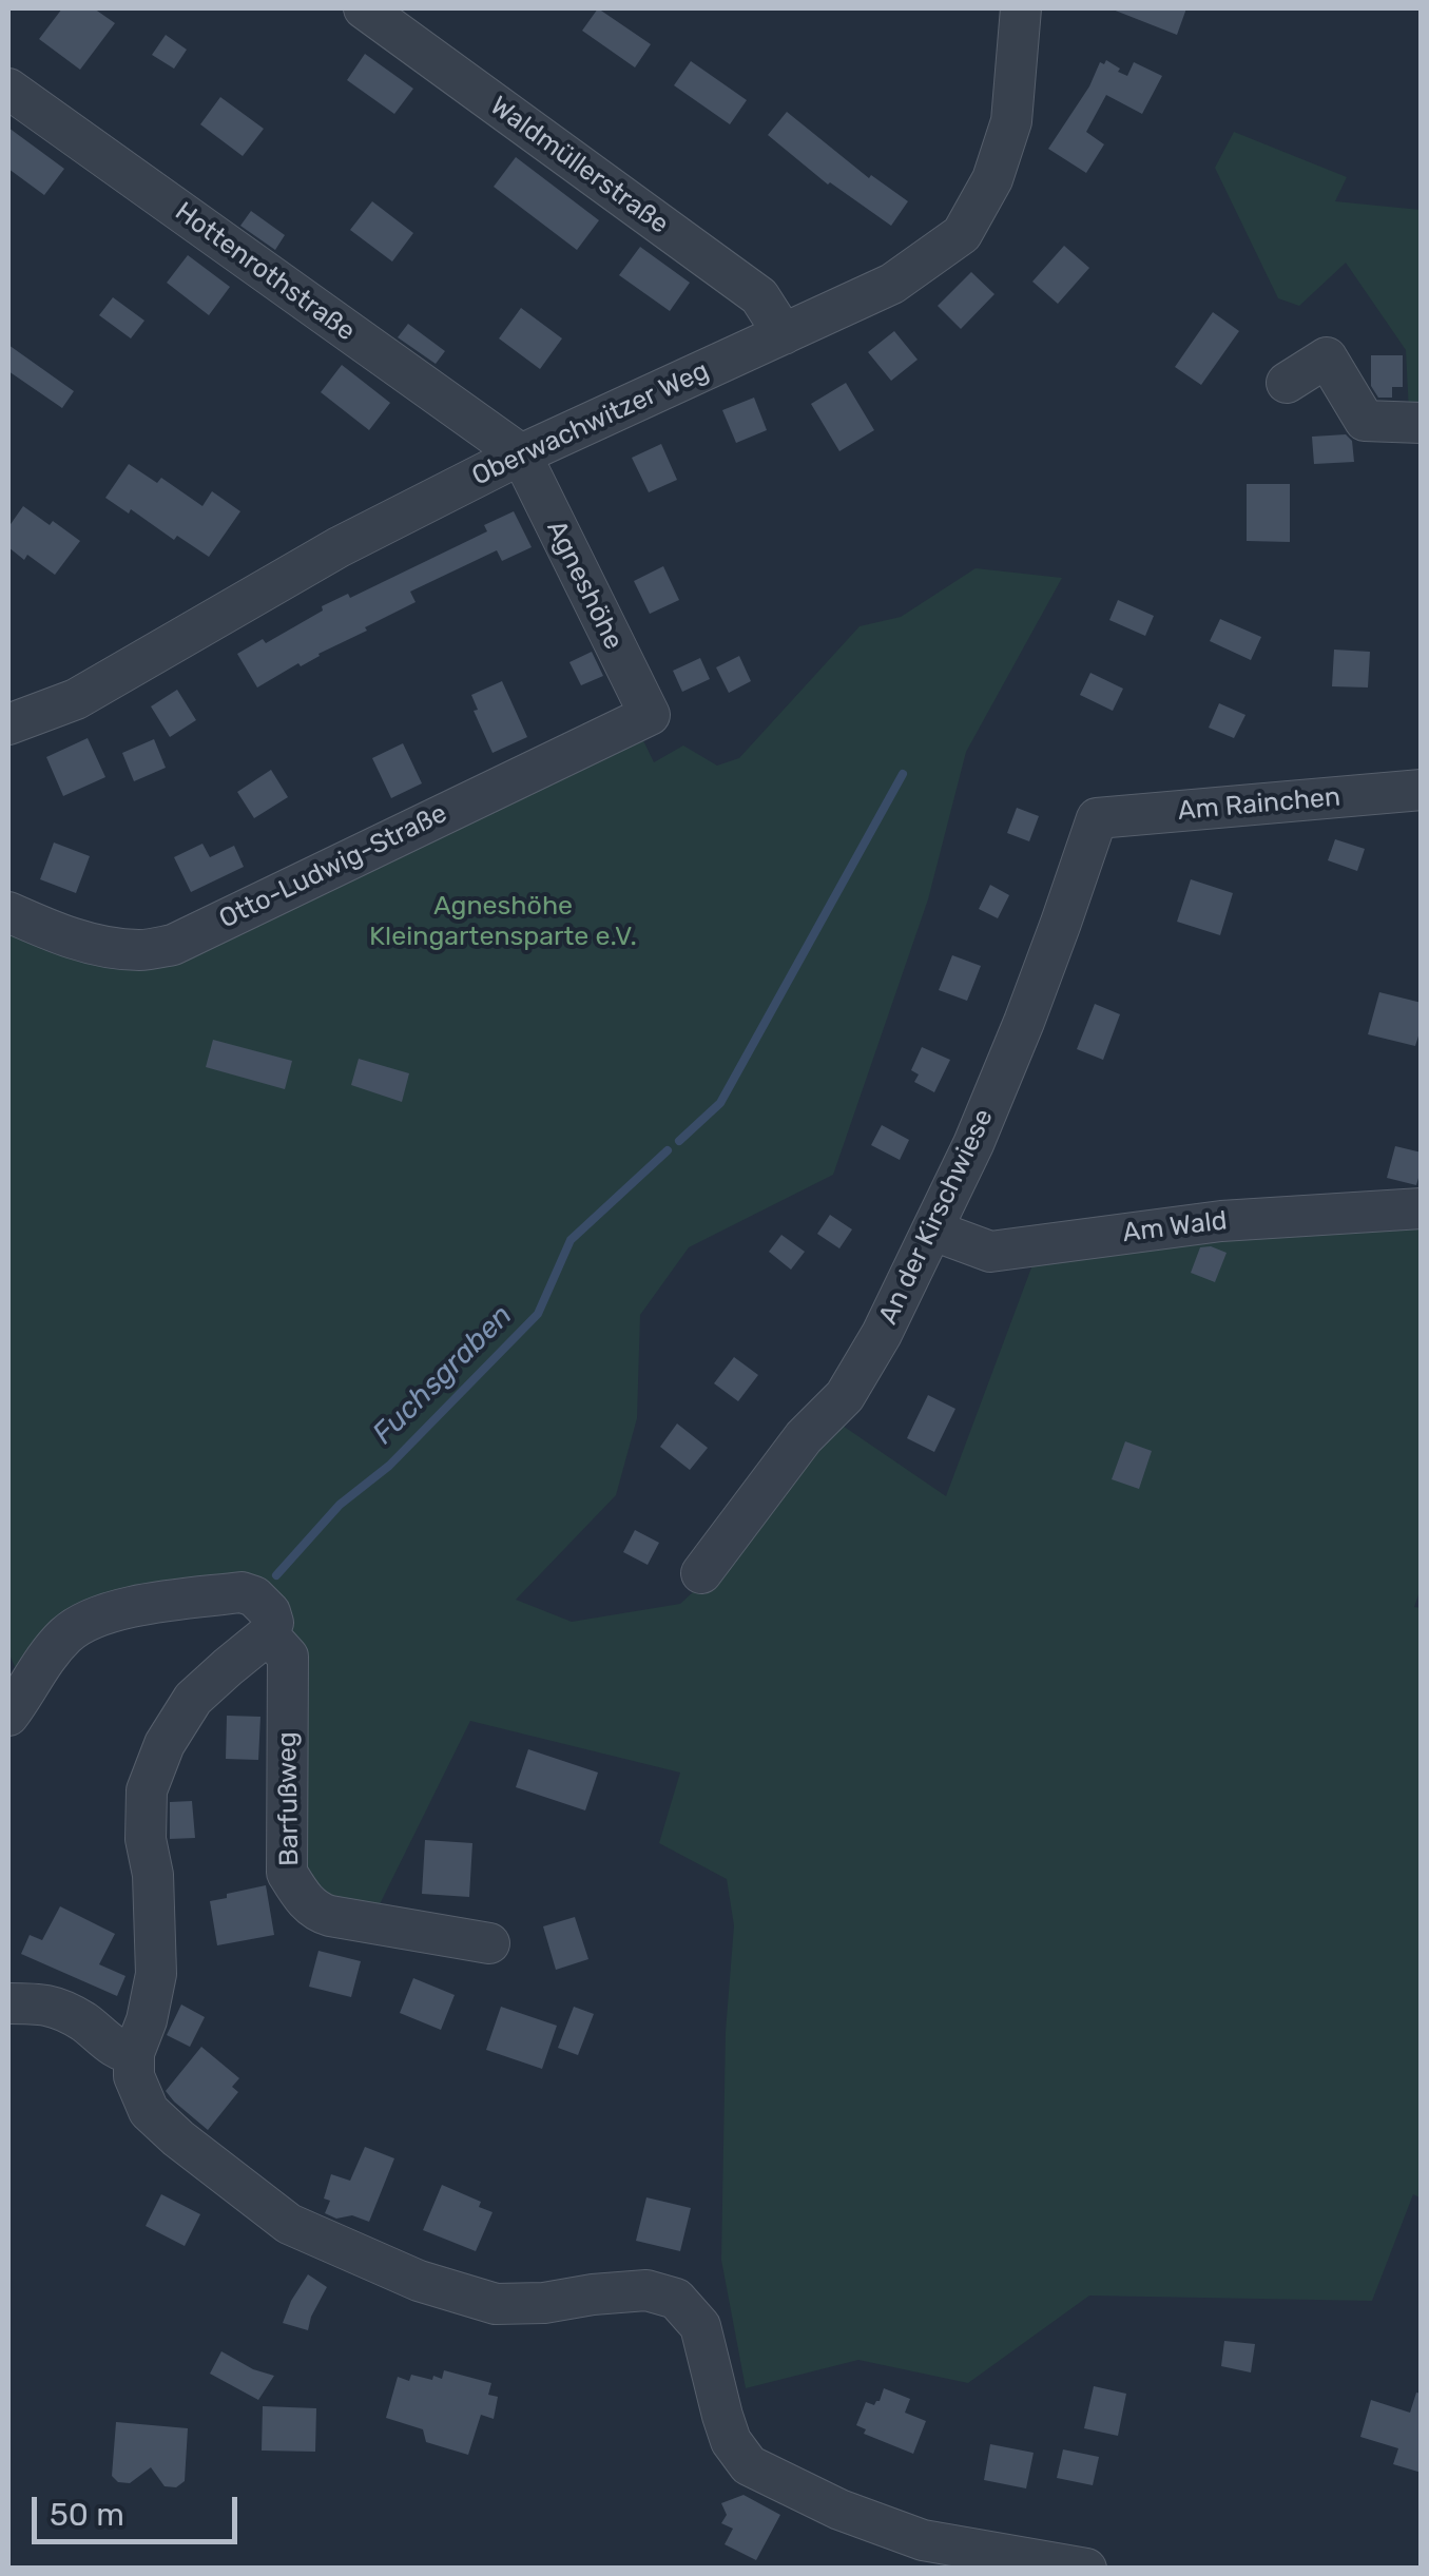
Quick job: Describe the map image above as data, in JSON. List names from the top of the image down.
{
  "streets": {
    "street": [
      "Waldmüllerstraße",
      "Hottenrothstraße",
      "Oberwachwitzer Weg",
      "Agneshöhe",
      "Am Rainchen",
      "Otto-Ludwig-Straße",
      "An der Kirschwiese",
      "Am Wald",
      "Barfußweg"
    ]
  },
  "crossings": [
    ["Waldmüllerstraße", "Oberwachwitzer Weg"],
    ["Hottenrothstraße", "Oberwachwitzer Weg"],
    ["Hottenrothstraße", "Agneshöhe"],
    ["Oberwachwitzer Weg", "Agneshöhe"],
    ["Agneshöhe", "Otto-Ludwig-Straße"],
    ["Am Rainchen", "An der Kirschwiese"],
    ["An der Kirschwiese", "Am Wald"]
  ],
  "water": ["Fuchsgraben"],
  "parks": ["Agneshöhe Kleingartensparte e.V."],
  "scale_bar": "50 m"
}
